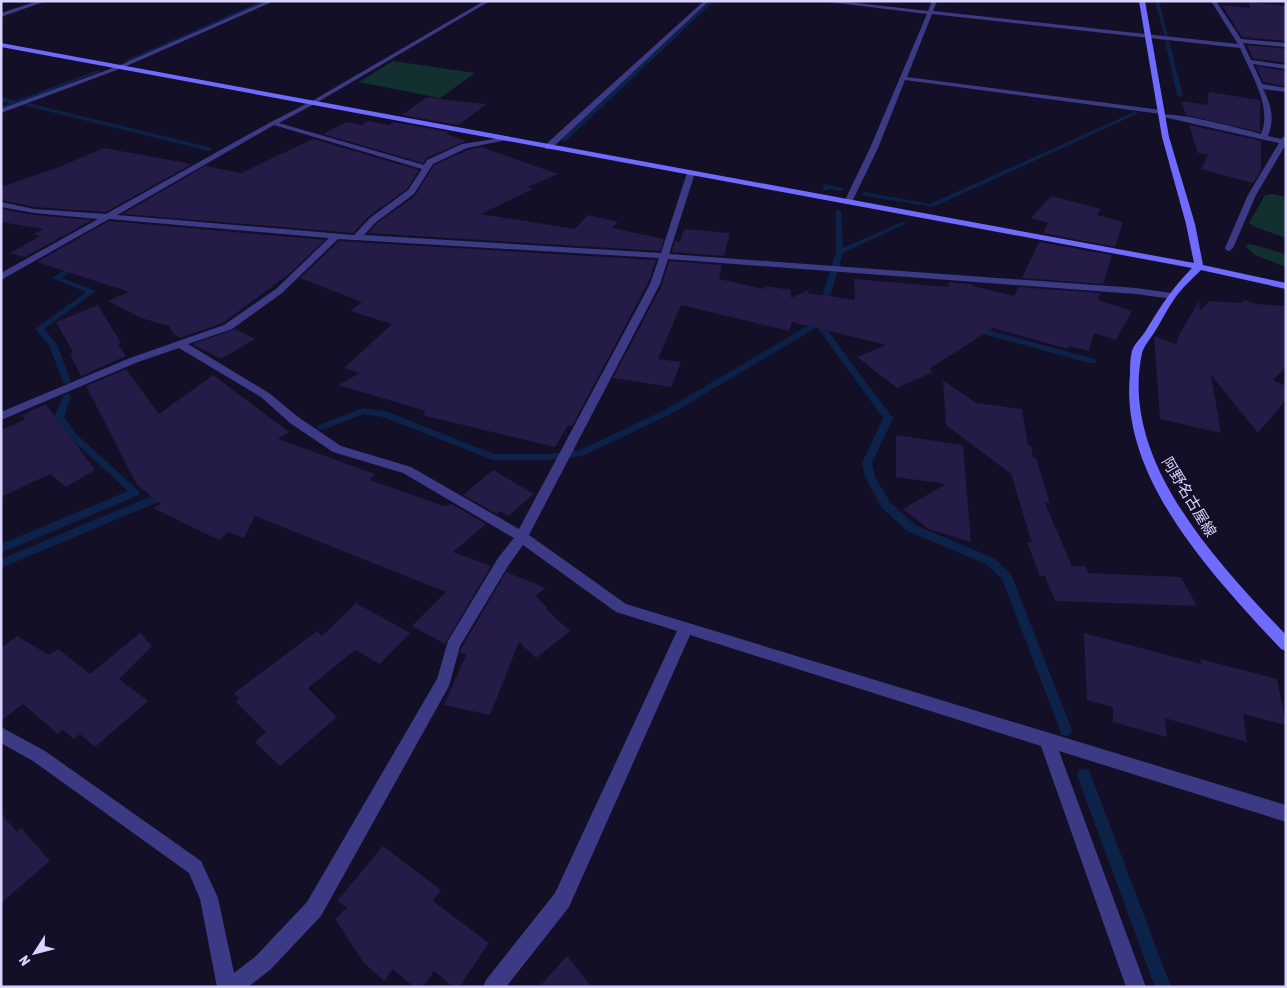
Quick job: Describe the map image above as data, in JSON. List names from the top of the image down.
{
  "streets": {
    "street": ["阿野名古屋線"]
  },
  "north": "bottom left"
}
